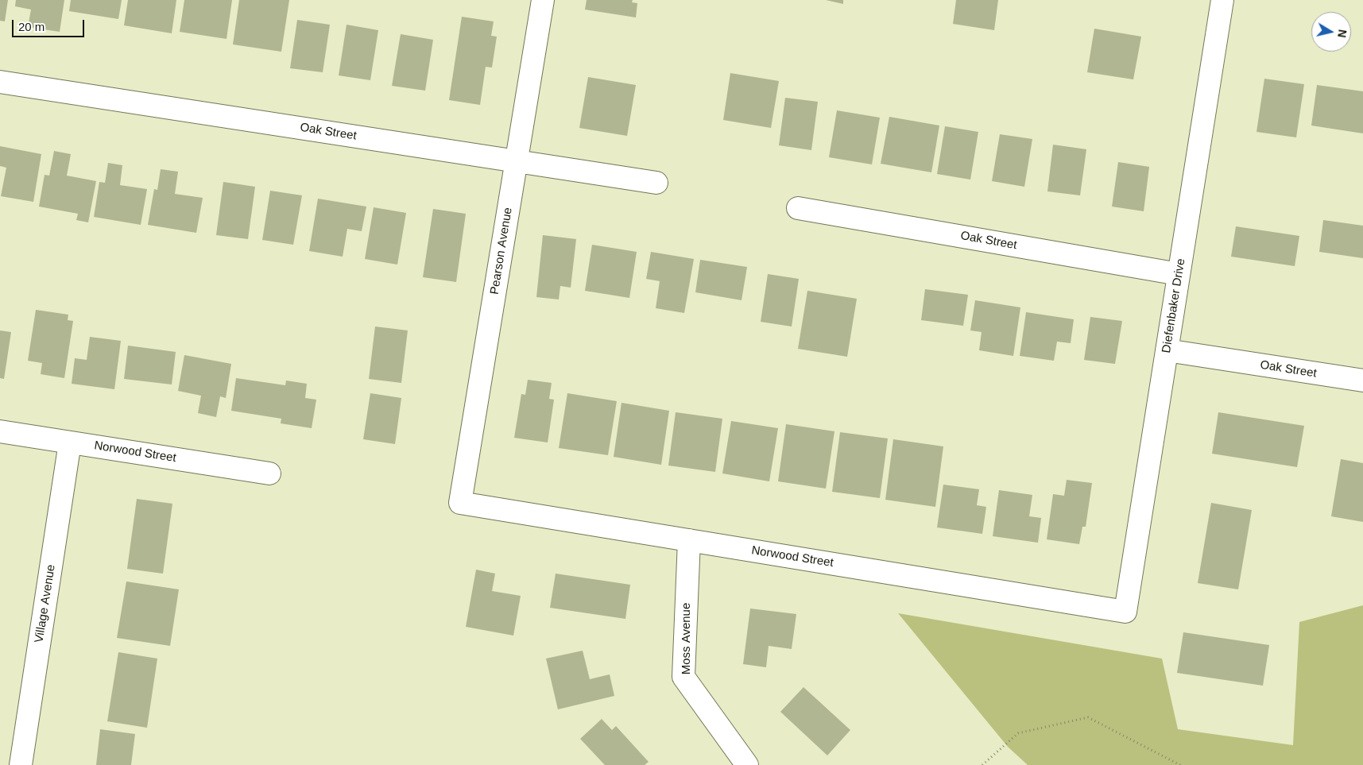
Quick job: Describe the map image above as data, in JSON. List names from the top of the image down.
{
  "streets": {
    "street": [
      "Oak Street",
      "Pearson Avenue",
      "Diefenbaker Drive",
      "Norwood Street",
      "Village Avenue",
      "Moss Avenue"
    ]
  },
  "crossings": [
    ["Oak Street", "Pearson Avenue"],
    ["Oak Street", "Diefenbaker Drive"],
    ["Pearson Avenue", "Norwood Street"],
    ["Diefenbaker Drive", "Norwood Street"],
    ["Norwood Street", "Village Avenue"],
    ["Norwood Street", "Moss Avenue"]
  ],
  "scale_bar": "20 m",
  "north": "right"
}
